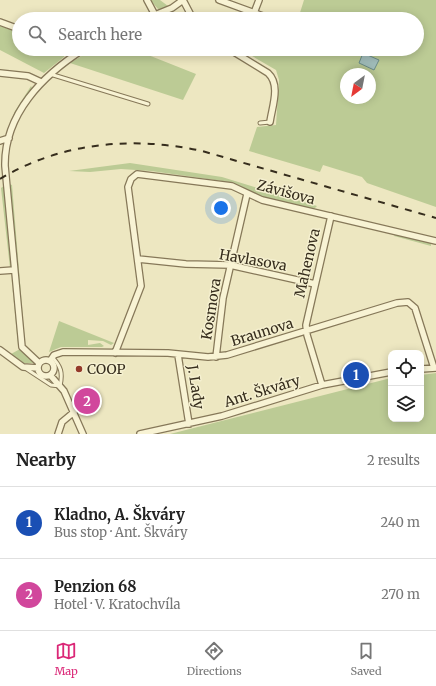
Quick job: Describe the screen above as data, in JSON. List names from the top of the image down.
{
  "streets": {
    "street": [
      "Závišova",
      "Havlasova",
      "Mahenova",
      "Kosmova",
      "Braunova",
      "J. Lady",
      "Ant. Škváry"
    ]
  },
  "crossings": [
    ["Závišova", "Havlasova"],
    ["Závišova", "Mahenova"],
    ["Závišova", "Kosmova"],
    ["Havlasova", "Mahenova"],
    ["Havlasova", "Kosmova"],
    ["Mahenova", "Braunova"],
    ["Mahenova", "Ant. Škváry"],
    ["Kosmova", "Braunova"],
    ["Braunova", "J. Lady"],
    ["J. Lady", "Ant. Škváry"]
  ],
  "places": ["COOP"],
  "north": "bottom left",
  "page": {
    "search": "Search here",
    "pins": ["1", "2"],
    "heading": ["Nearby", "2 results"],
    "list": [
      {
        "mark": "1",
        "name": "Kladno, A. Škváry",
        "note": "Bus stop · Ant. Škváry",
        "value": "240 m"
      },
      {
        "mark": "2",
        "name": "Penzion 68",
        "note": "Hotel · V. Kratochvíla",
        "value": "270 m"
      }
    ],
    "nav": ["Map", "Directions", "Saved"]
  }
}
